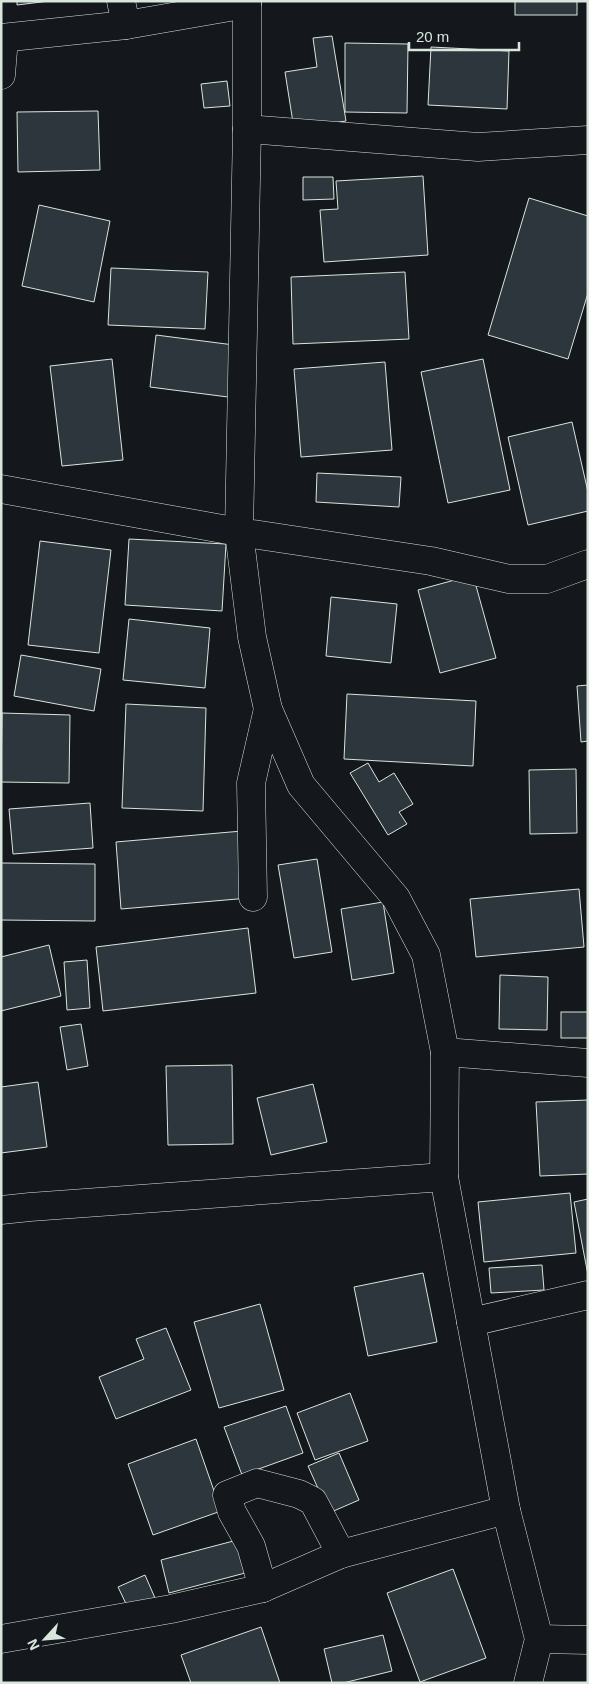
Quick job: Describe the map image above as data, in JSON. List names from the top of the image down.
{
  "scale_bar": "20 m",
  "north": "bottom left"
}
